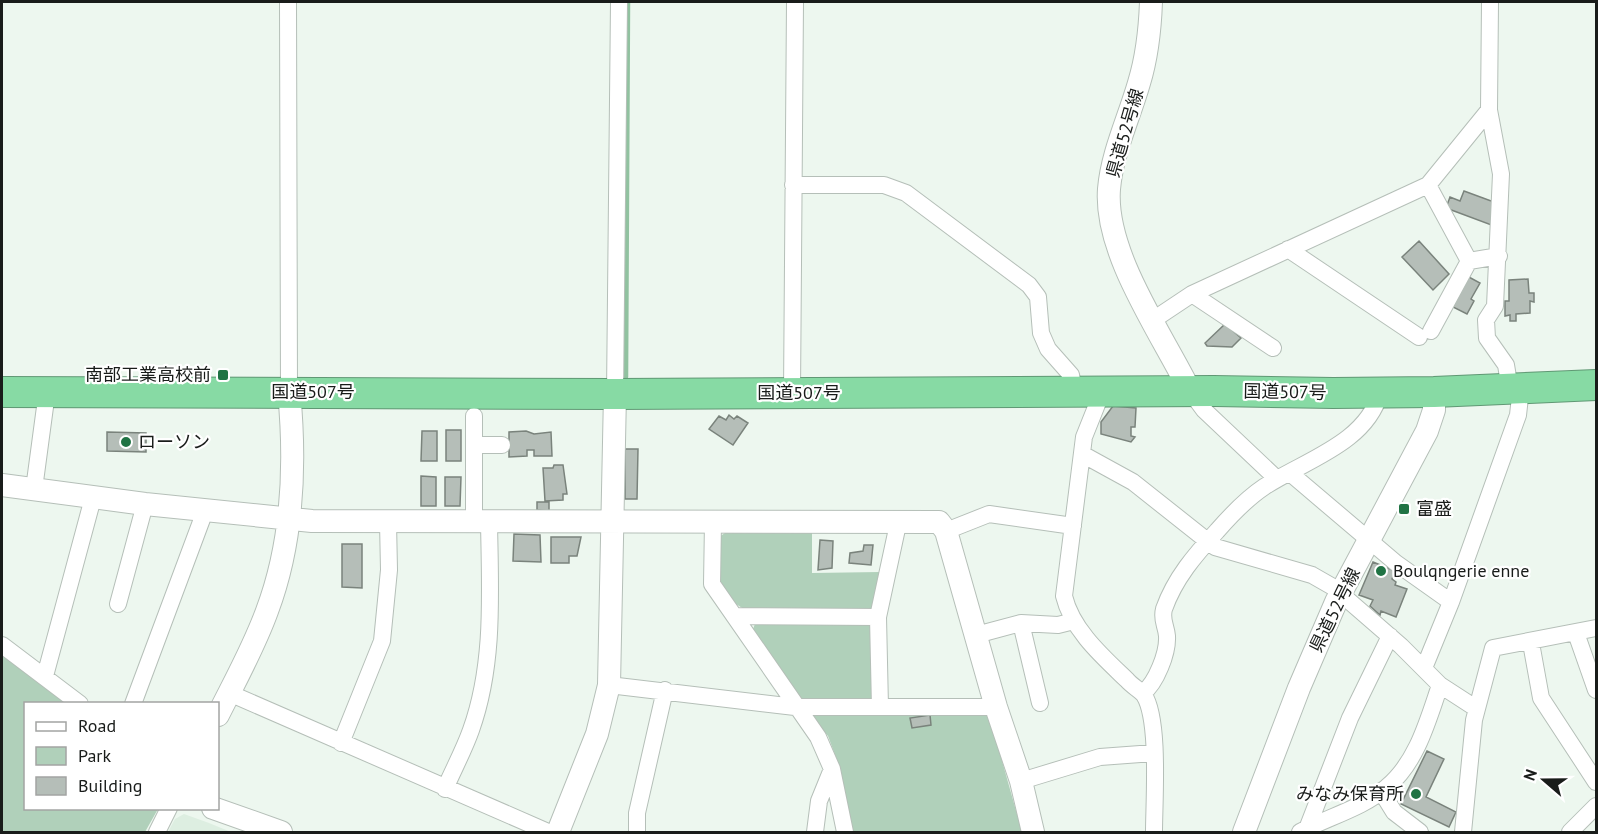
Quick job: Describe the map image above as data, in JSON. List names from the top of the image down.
{
  "streets": {
    "highway": ["国道507号"],
    "street": ["県道52号線"]
  },
  "crossings": [
    ["県道52号線", "国道507号"]
  ],
  "places": {
    "transit": ["南部工業高校前", "富盛"],
    "other": ["ローソン", "Boulqngerie enne", "みなみ保育所"]
  },
  "legend": ["Road", "Park", "Building"],
  "north": "left"
}
